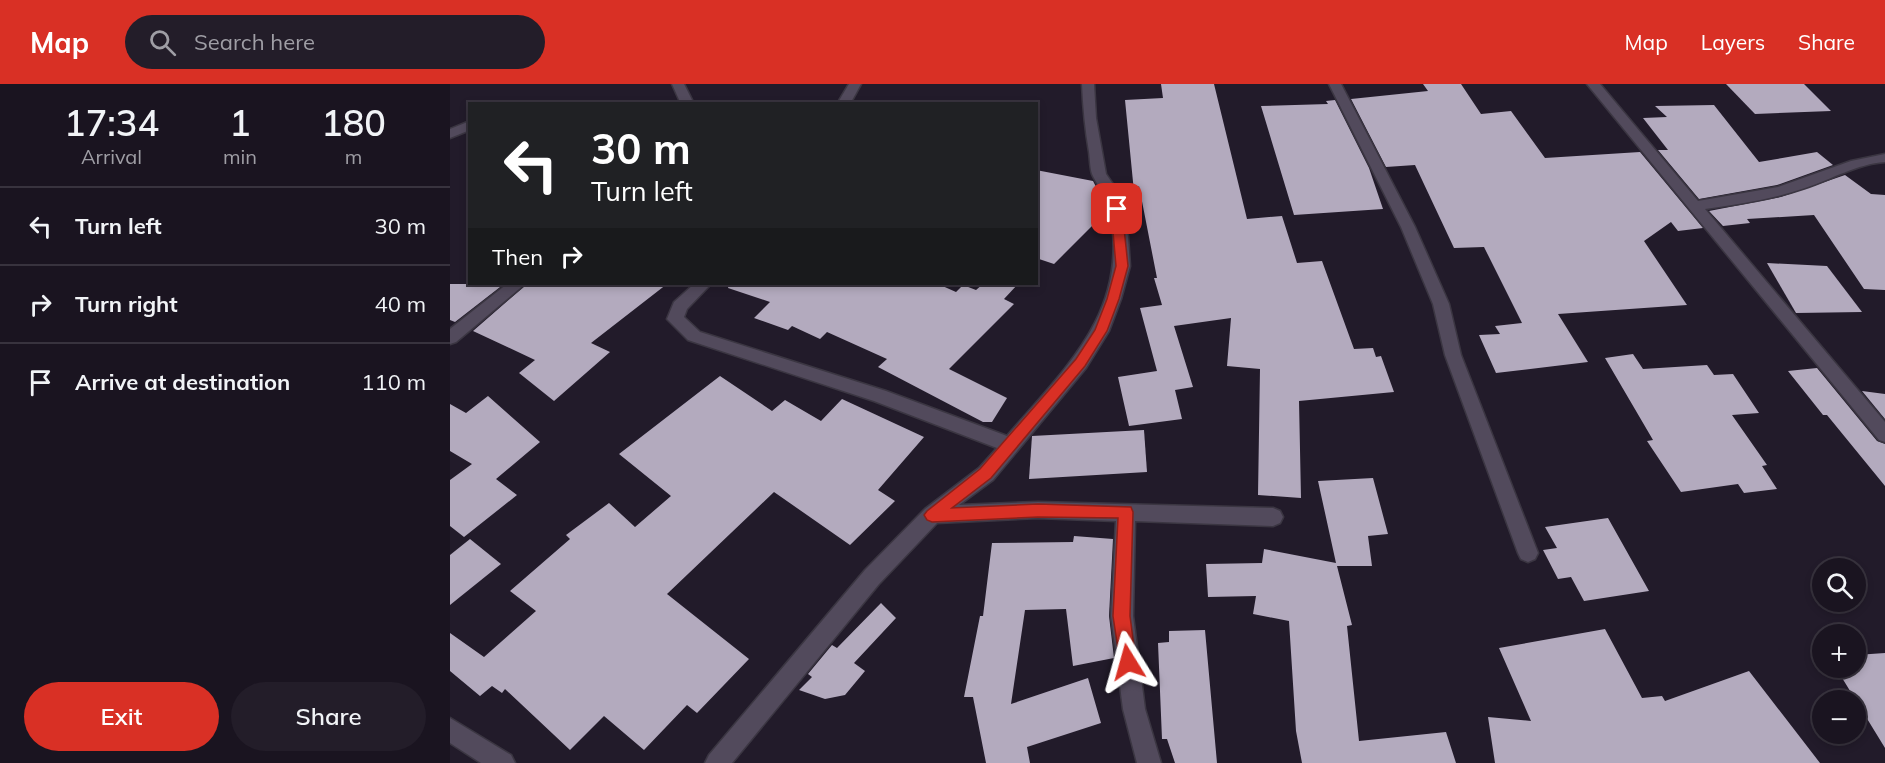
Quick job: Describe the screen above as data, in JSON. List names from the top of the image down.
{
  "page": {
    "header": "Map",
    "search": "Search here",
    "nav": ["Map", "Layers", "Share"],
    "eta": [
      "17:34",
      "Arrival",
      "1",
      "min",
      "180",
      "m"
    ],
    "turn": ["30 m", "Turn left"],
    "list": [
      {
        "name": "Turn left",
        "value": "30 m"
      },
      {
        "name": "Turn right",
        "value": "40 m"
      },
      {
        "name": "Arrive at destination",
        "value": "110 m"
      }
    ],
    "then": "Then",
    "map_buttons": ["+", "−"],
    "buttons": ["Exit", "Share"]
  }
}
